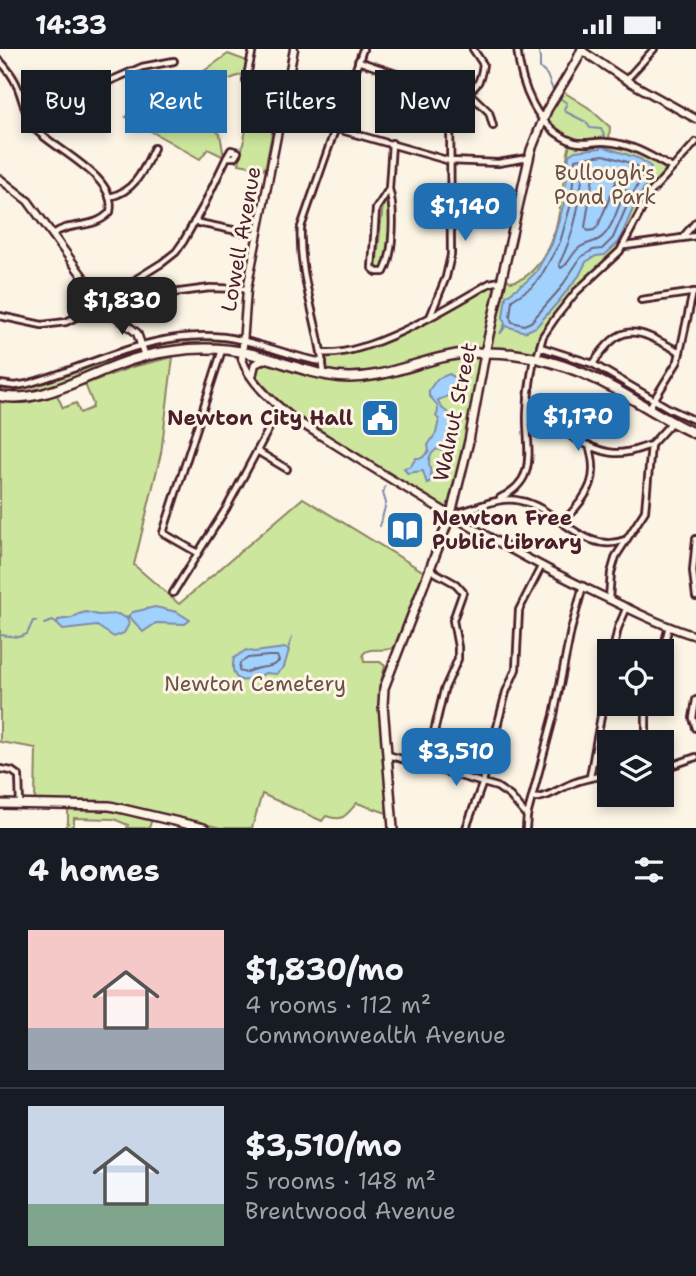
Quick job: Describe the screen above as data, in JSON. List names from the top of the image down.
{
  "streets": {
    "main road": ["Walnut Street"],
    "street": ["Lowell Avenue"]
  },
  "parks": ["Bullough's Pond Park", "Newton Cemetery"],
  "places": {
    "public building": ["Newton City Hall"],
    "library": ["Newton Free Public Library"]
  },
  "page": {
    "status": "14:33",
    "chip": [
      "Buy",
      "Rent",
      "Filters",
      "New"
    ],
    "price": [
      "$1,140",
      "$1,830",
      "$1,170",
      "$3,510"
    ],
    "heading": "4 homes",
    "list": [
      {
        "name": "$1,830/mo",
        "note": "4 rooms · 112 m² · Commonwealth Avenue"
      },
      {
        "name": "$3,510/mo",
        "note": "5 rooms · 148 m² · Brentwood Avenue"
      }
    ]
  }
}
